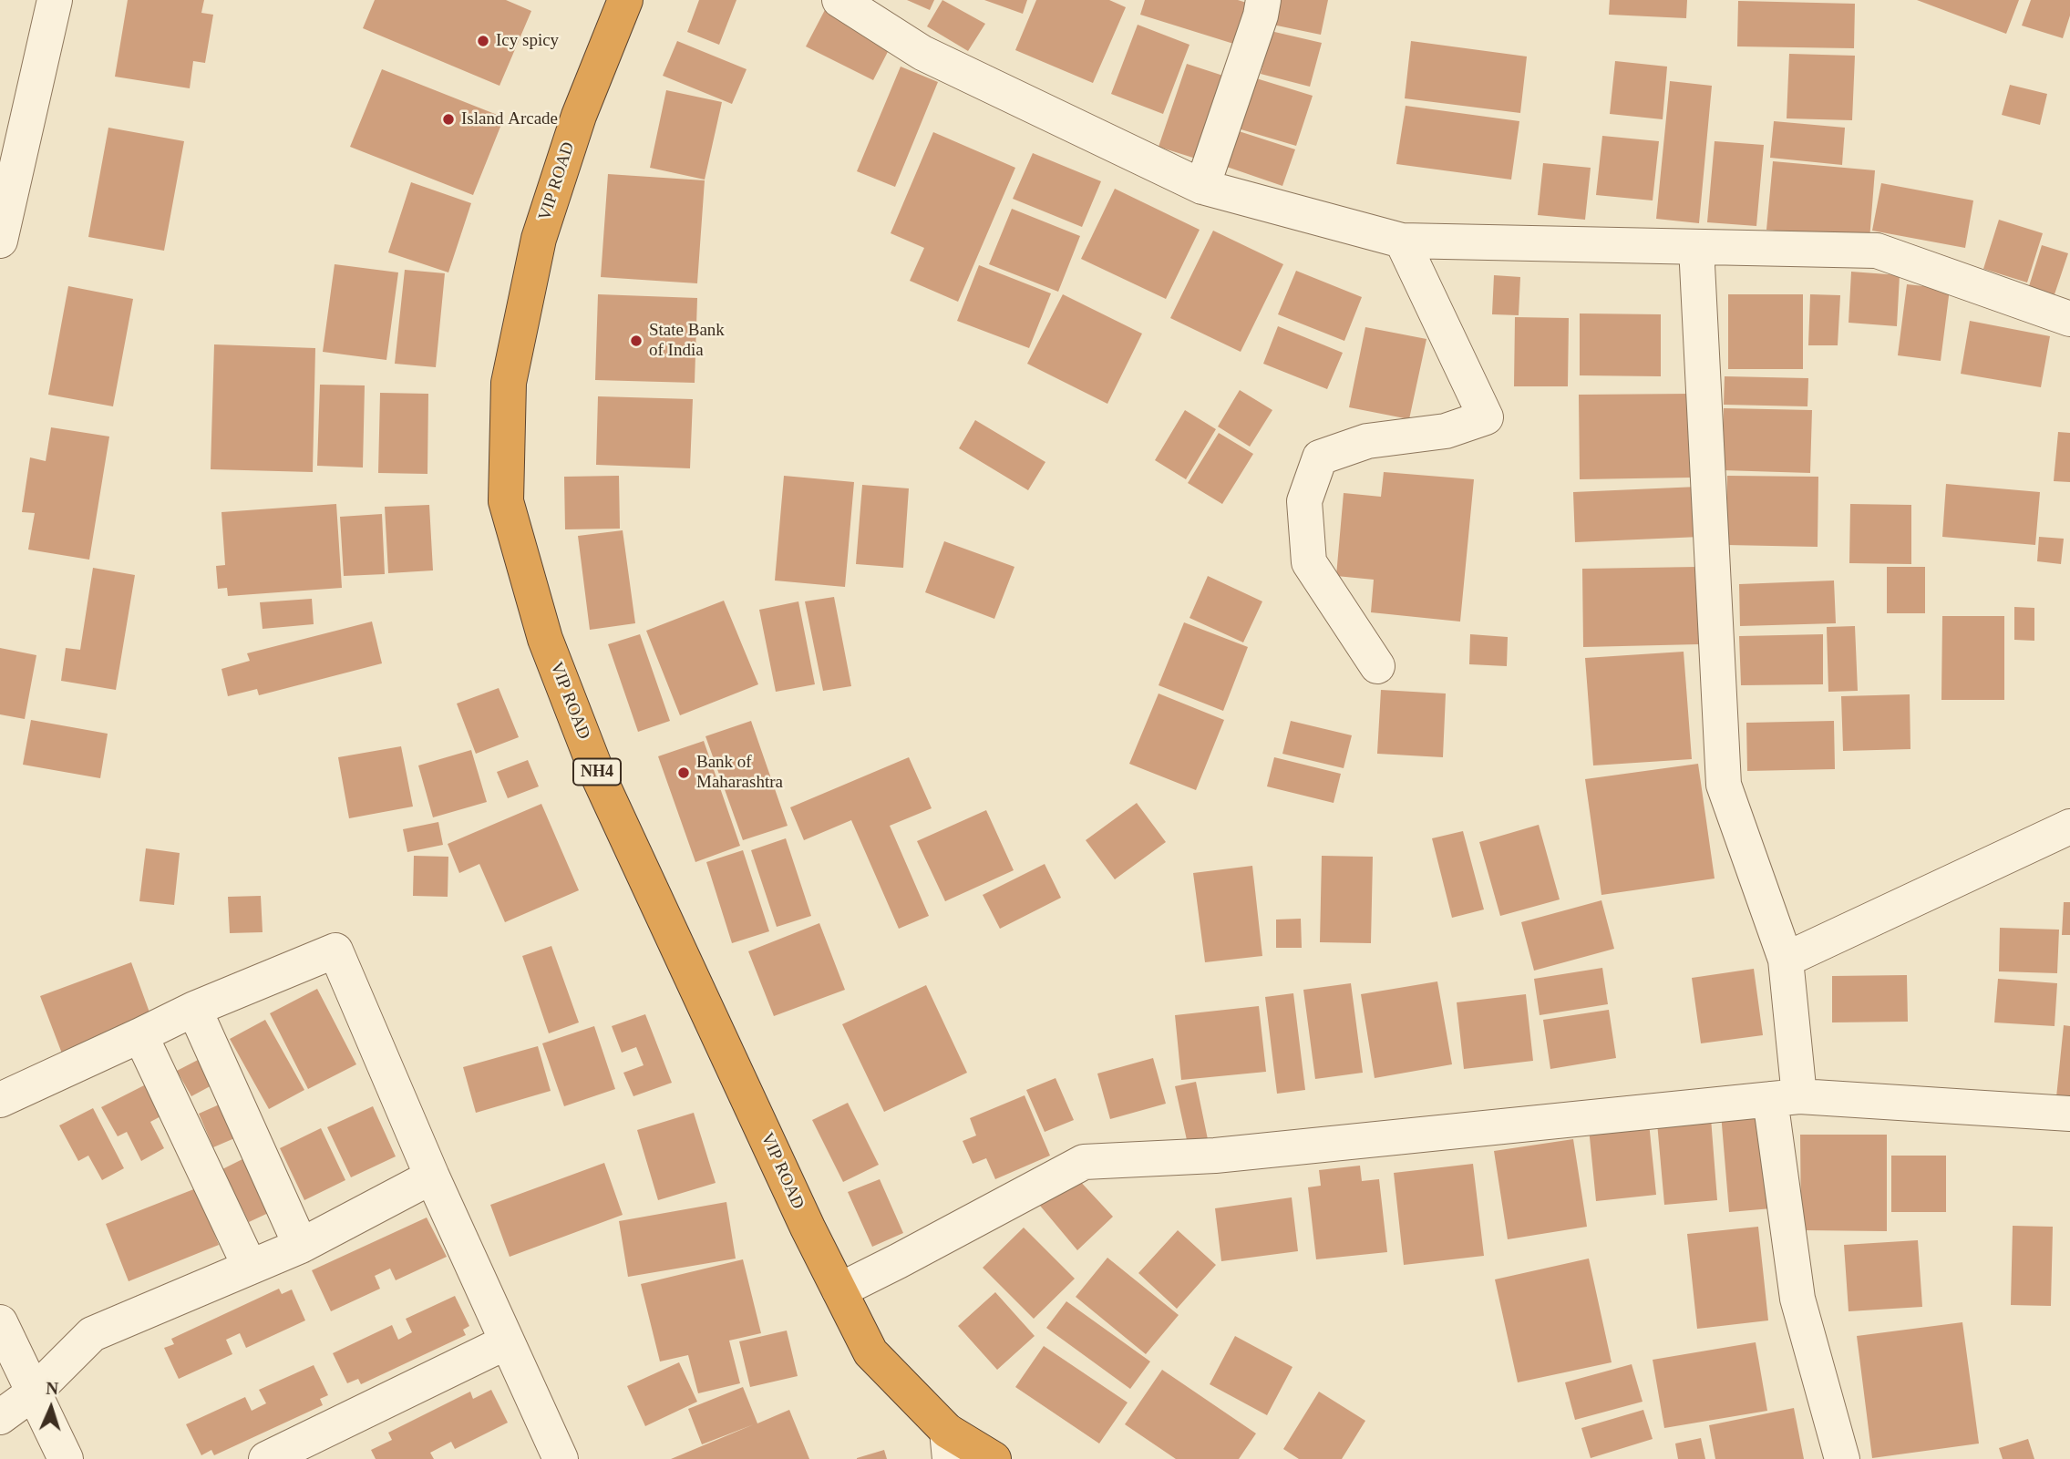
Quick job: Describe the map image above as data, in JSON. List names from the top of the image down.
{
  "streets": {
    "highway": ["VIP ROAD", "NH4"]
  },
  "places": [
    "Icy spicy",
    "Island Arcade",
    "State Bank of India",
    "Bank of Maharashtra"
  ],
  "north": "top"
}
